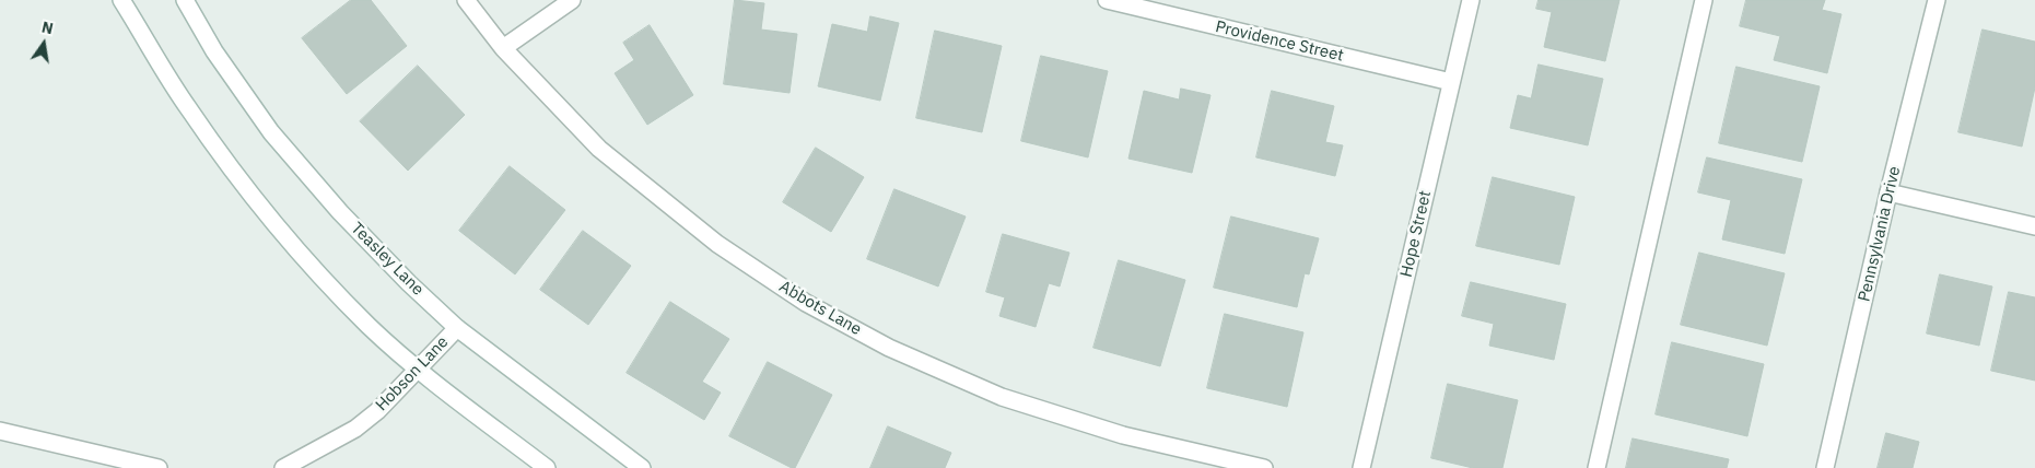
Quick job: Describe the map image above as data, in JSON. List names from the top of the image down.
{
  "streets": {
    "street": [
      "Providence Street",
      "Hope Street",
      "Pennsylvania Drive",
      "Teasley Lane",
      "Abbots Lane",
      "Hobson Lane"
    ]
  },
  "crossings": [
    ["Providence Street", "Hope Street"],
    ["Teasley Lane", "Hobson Lane"]
  ],
  "north": "top"
}
